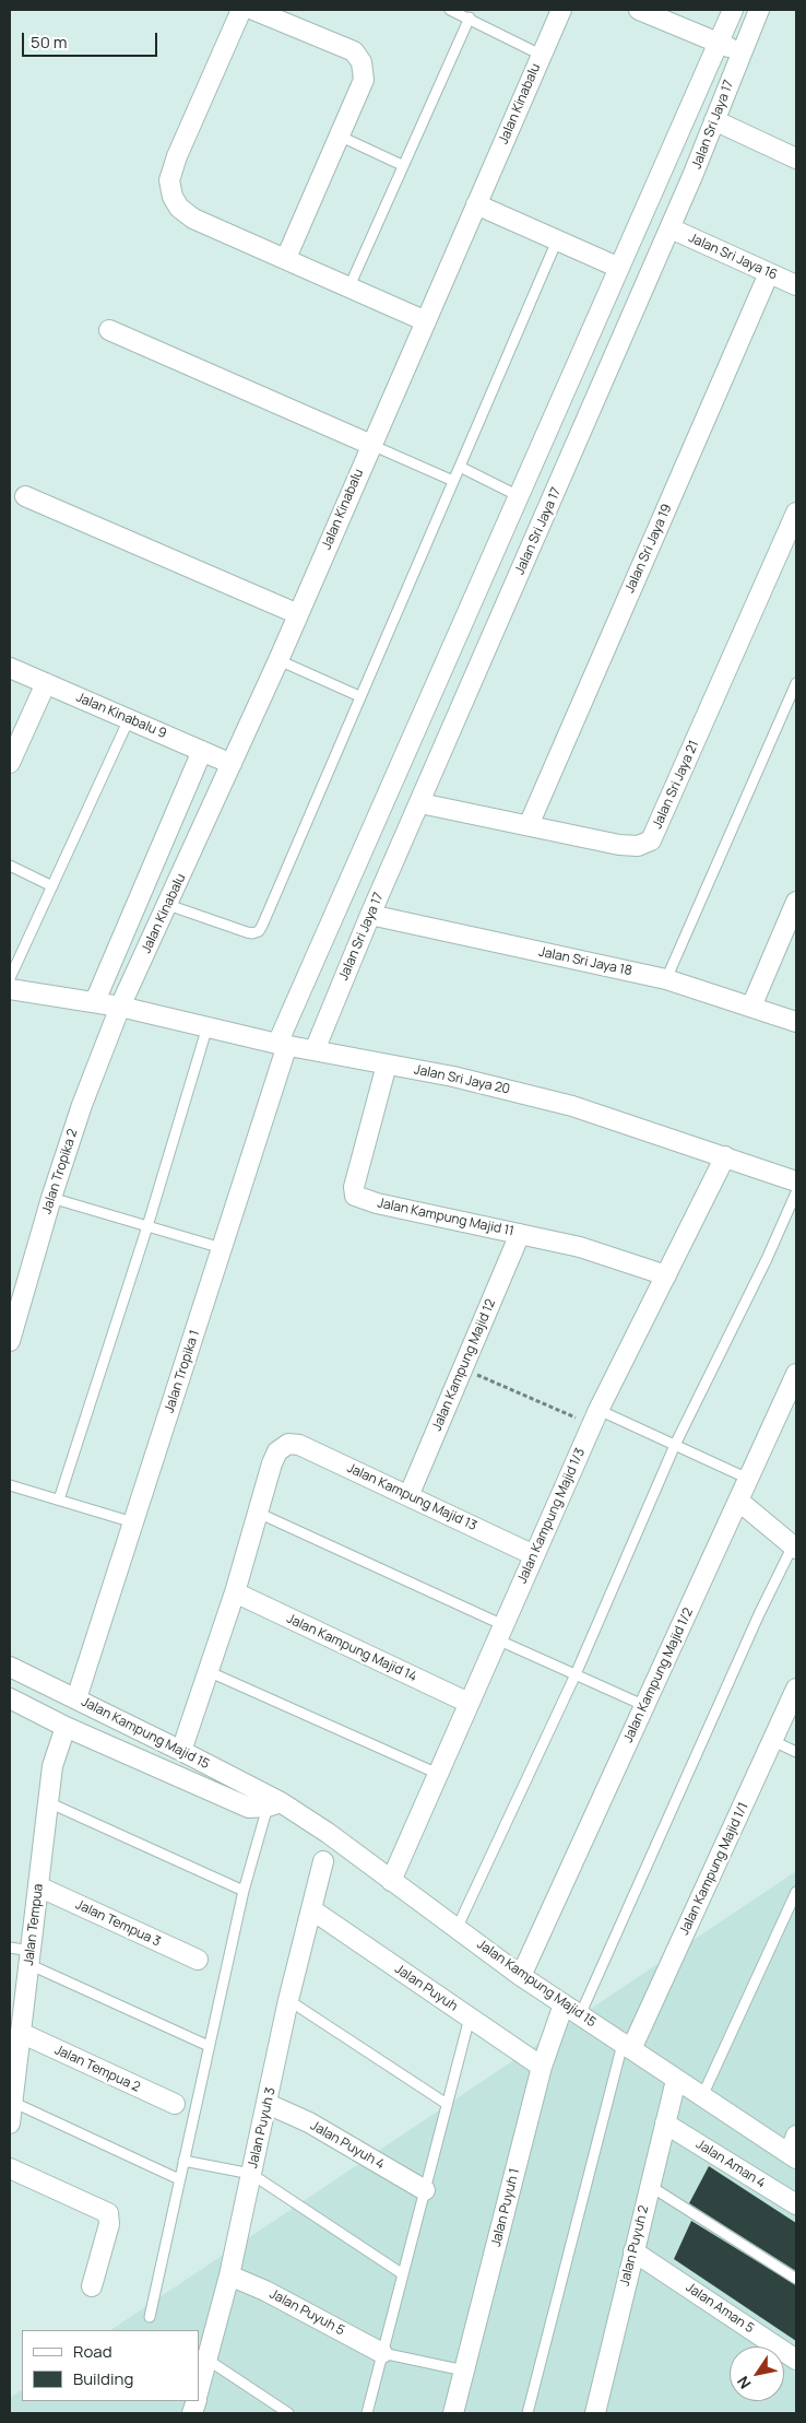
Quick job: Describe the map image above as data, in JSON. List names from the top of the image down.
{
  "streets": {
    "street": [
      "Jalan Kinabalu",
      "Jalan Sri Jaya 17",
      "Jalan Sri Jaya 16",
      "Jalan Sri Jaya 19",
      "Jalan Kinabalu 9",
      "Jalan Sri Jaya 21",
      "Jalan Sri Jaya 18",
      "Jalan Sri Jaya 20",
      "Jalan Tropika 2",
      "Jalan Kampung Majid 11",
      "Jalan Kampung Majid 12",
      "Jalan Tropika 1",
      "Jalan Kampung Majid 13",
      "Jalan Kampung Majid 1/3",
      "Jalan Kampung Majid 14",
      "Jalan Kampung Majid 1/2",
      "Jalan Kampung Majid 15",
      "Jalan Kampung Majid 1/1",
      "Jalan Tempua 3",
      "Jalan Tempua",
      "Jalan Puyuh",
      "Jalan Tempua 2",
      "Jalan Puyuh 3",
      "Jalan Puyuh 4",
      "Jalan Aman 4",
      "Jalan Puyuh 1",
      "Jalan Puyuh 2",
      "Jalan Aman 5",
      "Jalan Puyuh 5"
    ]
  },
  "crossings": [
    ["Jalan Kinabalu", "Jalan Kinabalu 9"],
    ["Jalan Kinabalu", "Jalan Sri Jaya 20"],
    ["Jalan Kinabalu", "Jalan Tropika 2"],
    ["Jalan Sri Jaya 17", "Jalan Sri Jaya 16"],
    ["Jalan Sri Jaya 17", "Jalan Sri Jaya 21"],
    ["Jalan Sri Jaya 17", "Jalan Sri Jaya 18"],
    ["Jalan Sri Jaya 17", "Jalan Sri Jaya 20"],
    ["Jalan Sri Jaya 17", "Jalan Tropika 1"],
    ["Jalan Sri Jaya 16", "Jalan Sri Jaya 19"],
    ["Jalan Sri Jaya 19", "Jalan Sri Jaya 21"],
    ["Jalan Sri Jaya 20", "Jalan Tropika 2"],
    ["Jalan Sri Jaya 20", "Jalan Kampung Majid 11"],
    ["Jalan Sri Jaya 20", "Jalan Tropika 1"],
    ["Jalan Sri Jaya 20", "Jalan Kampung Majid 1/3"],
    ["Jalan Kampung Majid 11", "Jalan Kampung Majid 12"],
    ["Jalan Kampung Majid 11", "Jalan Kampung Majid 1/3"],
    ["Jalan Kampung Majid 12", "Jalan Kampung Majid 13"],
    ["Jalan Tropika 1", "Jalan Kampung Majid 15"],
    ["Jalan Kampung Majid 13", "Jalan Kampung Majid 1/3"],
    ["Jalan Kampung Majid 1/3", "Jalan Kampung Majid 14"],
    ["Jalan Kampung Majid 1/3", "Jalan Kampung Majid 15"],
    ["Jalan Kampung Majid 1/2", "Jalan Kampung Majid 15"],
    ["Jalan Kampung Majid 15", "Jalan Kampung Majid 1/1"],
    ["Jalan Kampung Majid 15", "Jalan Tempua"],
    ["Jalan Kampung Majid 15", "Jalan Puyuh 1"],
    ["Jalan Kampung Majid 15", "Jalan Puyuh 2"],
    ["Jalan Tempua 3", "Jalan Tempua"],
    ["Jalan Tempua", "Jalan Tempua 2"],
    ["Jalan Puyuh", "Jalan Puyuh 3"],
    ["Jalan Puyuh", "Jalan Puyuh 1"],
    ["Jalan Puyuh 3", "Jalan Puyuh 4"],
    ["Jalan Puyuh 3", "Jalan Puyuh 5"],
    ["Jalan Aman 4", "Jalan Puyuh 2"],
    ["Jalan Puyuh 2", "Jalan Aman 5"]
  ],
  "legend": ["Road", "Building"],
  "scale_bar": "50 m",
  "north": "bottom left"
}
